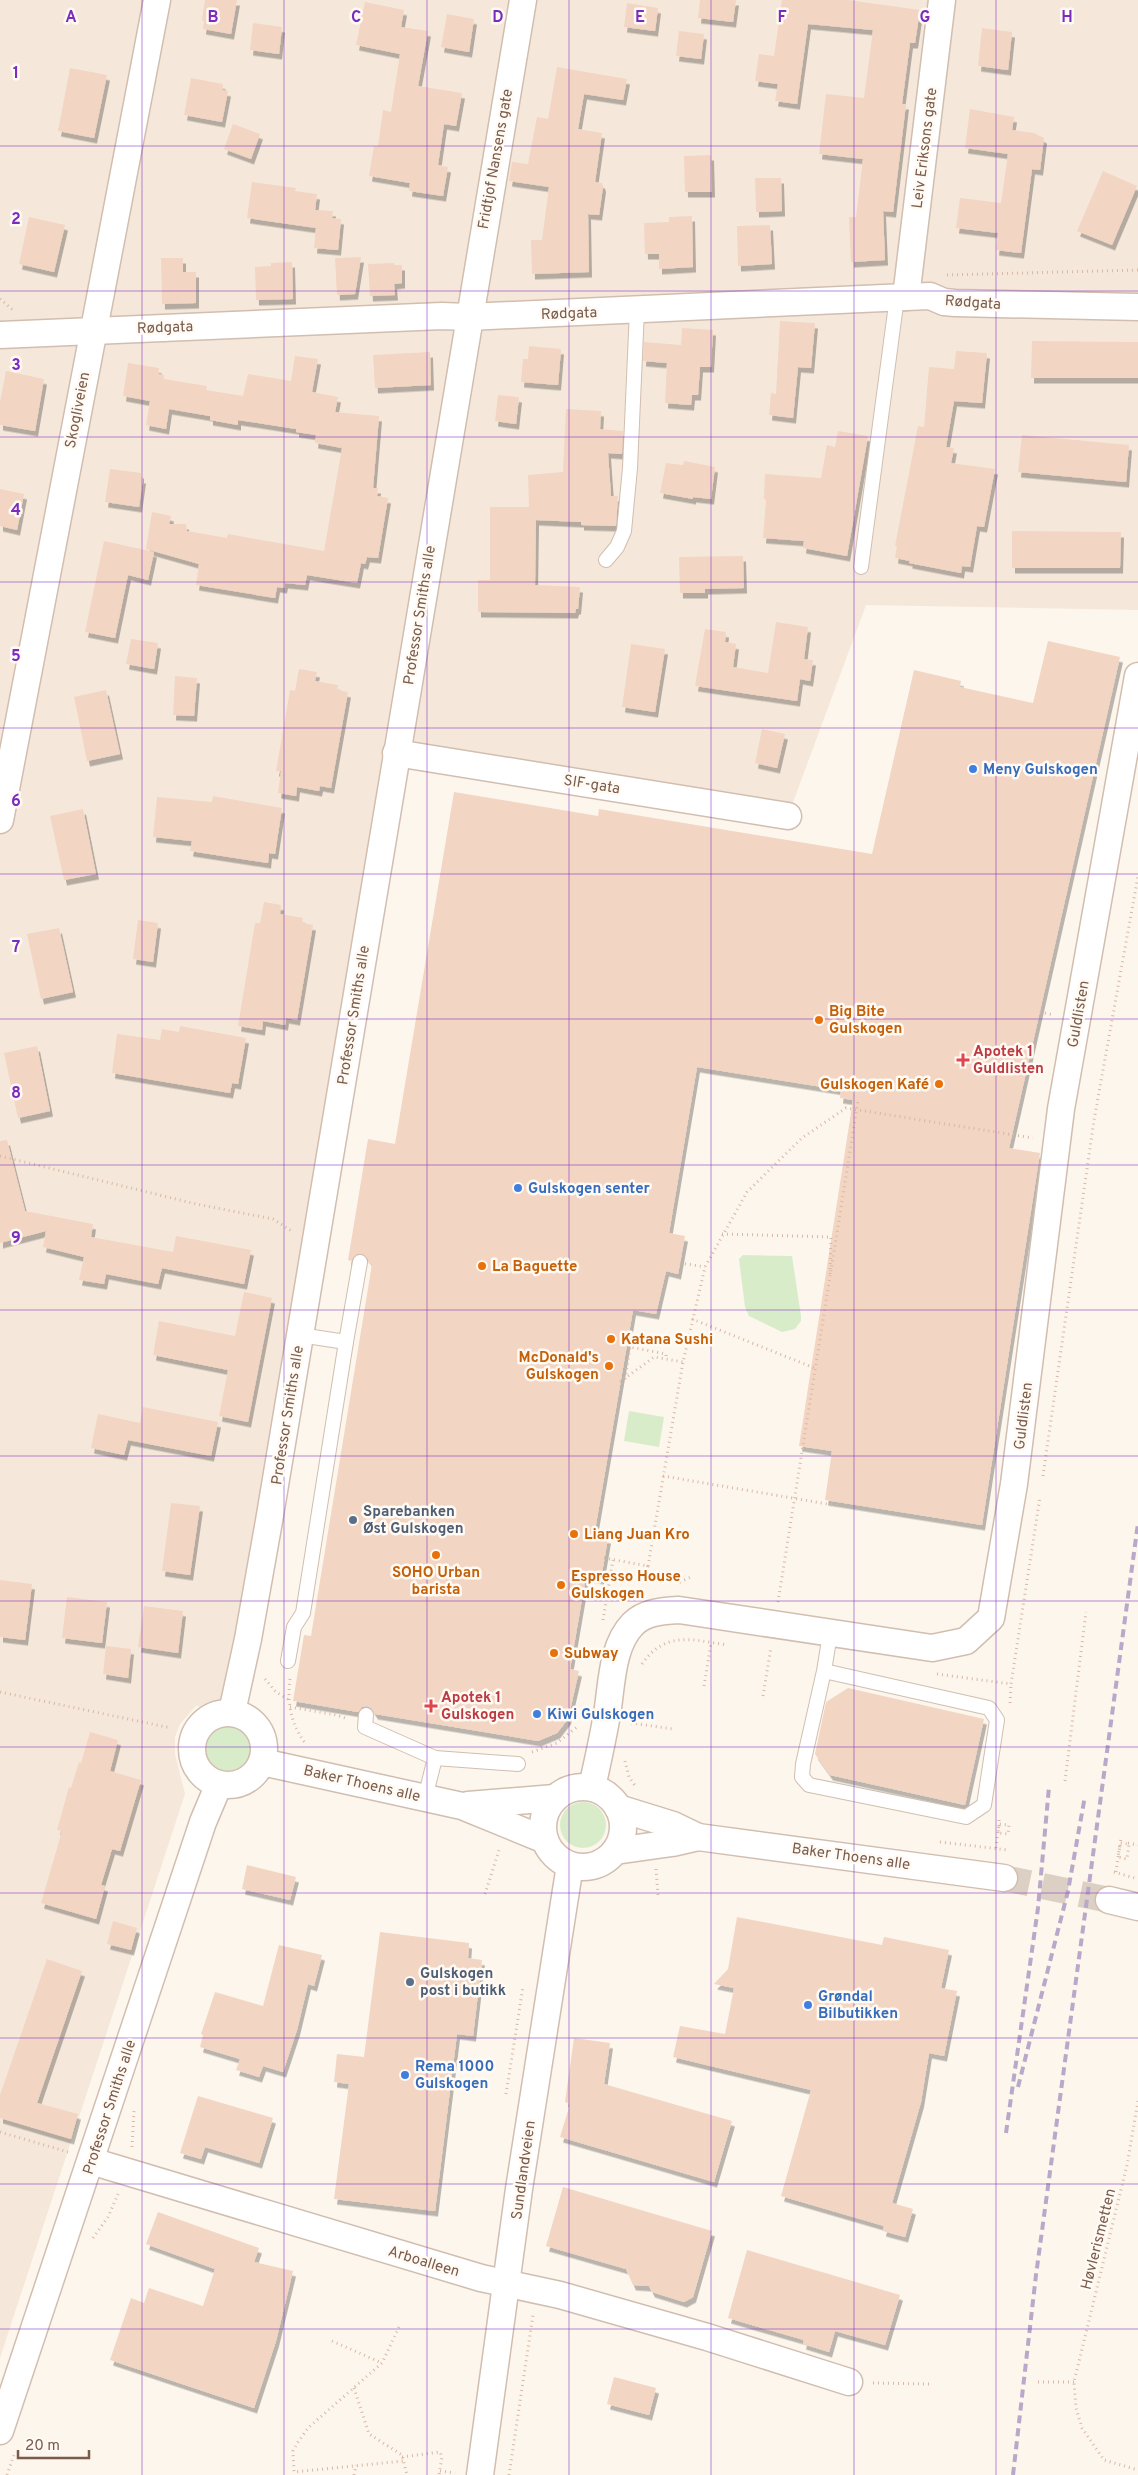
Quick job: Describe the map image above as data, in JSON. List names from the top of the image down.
{
  "streets": {
    "street": [
      "Leiv Eriksons gate",
      "Fridtjof Nansens gate",
      "Rødgata",
      "Skogliveien",
      "Professor Smiths alle",
      "SIF-gata",
      "Guldlisten",
      "Baker Thoens alle",
      "Sundlandveien",
      "Arboalleen"
    ],
    "path": ["Høvlerismetten"]
  },
  "crossings": [
    ["Leiv Eriksons gate", "Rødgata"],
    ["Fridtjof Nansens gate", "Rødgata"],
    ["Fridtjof Nansens gate", "Professor Smiths alle"],
    ["Rødgata", "Skogliveien"],
    ["Rødgata", "Professor Smiths alle"],
    ["Professor Smiths alle", "SIF-gata"],
    ["Professor Smiths alle", "Baker Thoens alle"],
    ["Professor Smiths alle", "Arboalleen"],
    ["Guldlisten", "Baker Thoens alle"],
    ["Guldlisten", "Sundlandveien"],
    ["Baker Thoens alle", "Sundlandveien"],
    ["Sundlandveien", "Arboalleen"]
  ],
  "places": {
    "other": [
      "Meny Gulskogen",
      "Big Bite Gulskogen",
      "Gulskogen Kafé",
      "Gulskogen senter",
      "La Baguette",
      "Katana Sushi",
      "McDonald's Gulskogen",
      "Sparebanken Øst Gulskogen",
      "Liang Juan Kro",
      "SOHO Urban barista",
      "Espresso House Gulskogen",
      "Subway",
      "Kiwi Gulskogen",
      "Gulskogen post i butikk",
      "Grøndal Bilbutikken",
      "Rema 1000 Gulskogen"
    ],
    "health": ["Apotek 1 Guldlisten", "Apotek 1 Gulskogen"]
  },
  "scale_bar": "20 m",
  "grid": {
    "columns": [
      "A",
      "B",
      "C",
      "D",
      "E",
      "F",
      "G",
      "H"
    ],
    "rows": [
      "1",
      "2",
      "3",
      "4",
      "5",
      "6",
      "7",
      "8",
      "9"
    ]
  }
}
